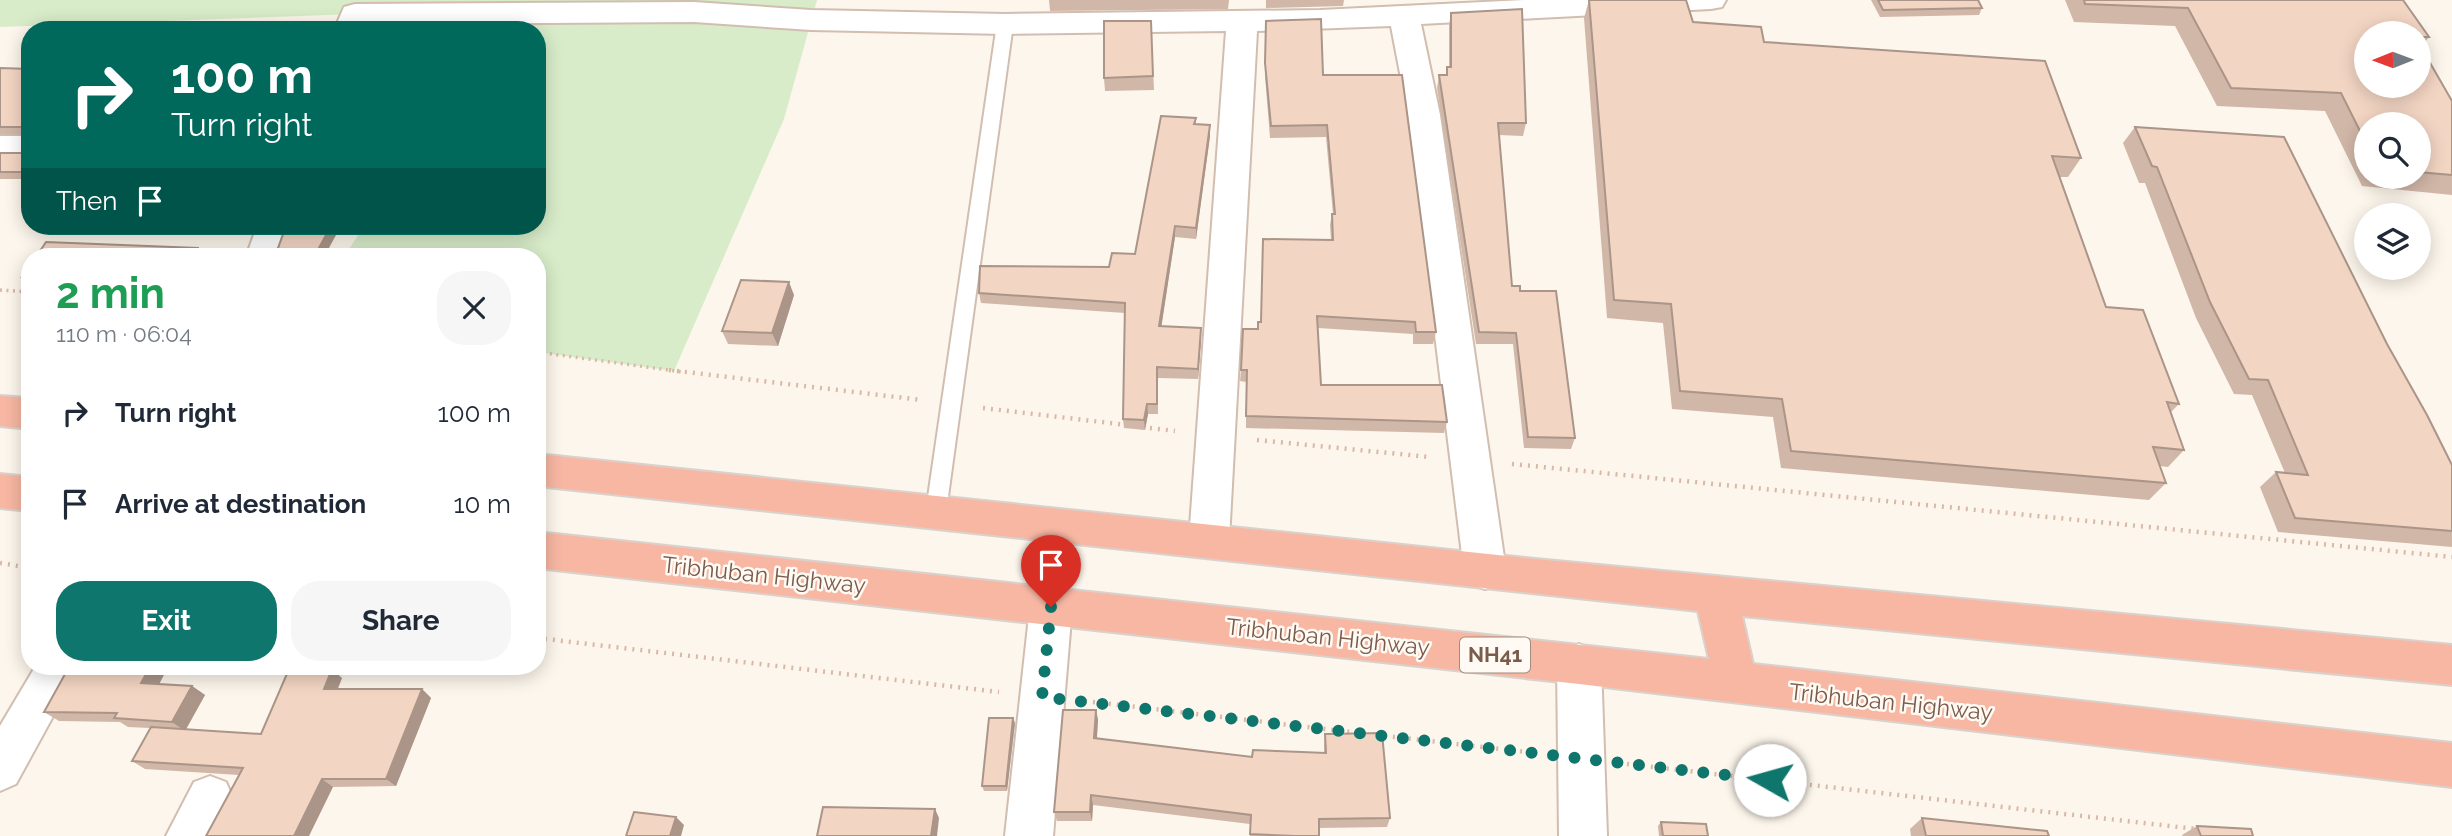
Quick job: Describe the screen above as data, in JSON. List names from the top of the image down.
{
  "streets": {
    "highway": ["Tribhuban Highway", "NH41"]
  },
  "north": "left",
  "page": {
    "turn": ["100 m", "Turn right"],
    "then": "Then",
    "heading": ["2 min", "110 m · 06:04"],
    "list": [
      {
        "name": "Turn right",
        "value": "100 m"
      },
      {
        "name": "Arrive at destination",
        "value": "10 m"
      }
    ],
    "buttons": ["Exit", "Share"]
  }
}
